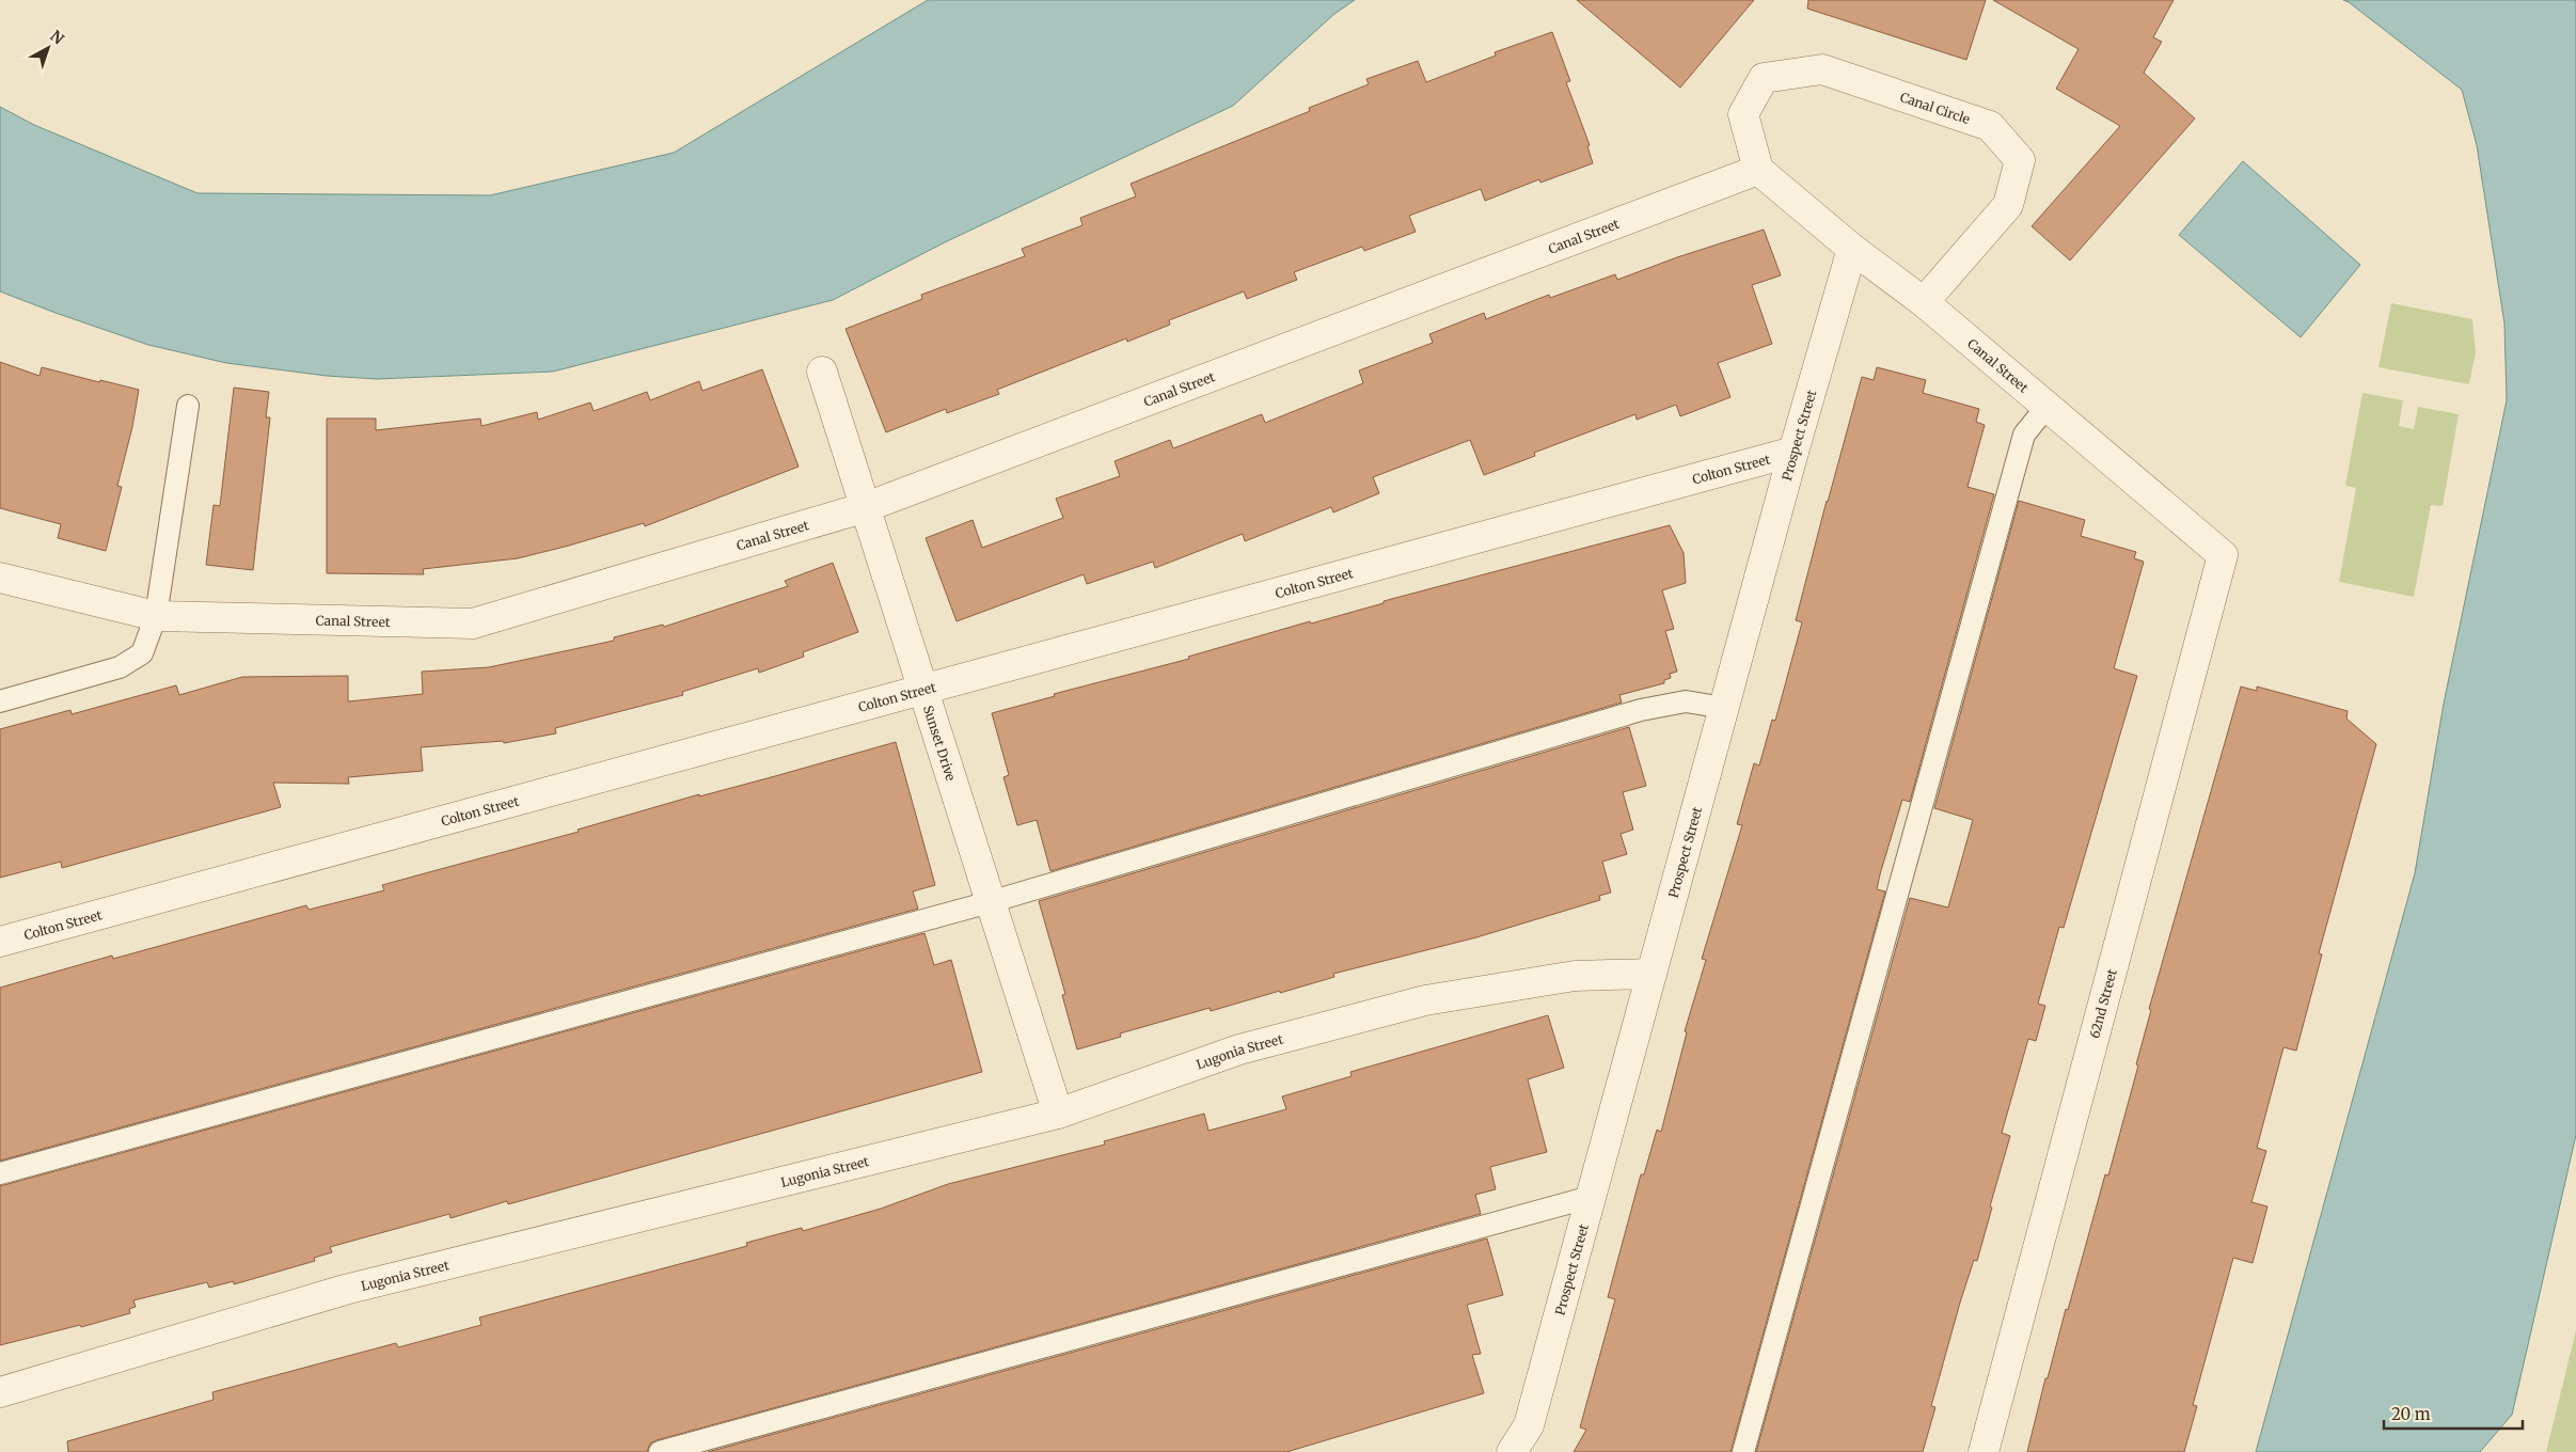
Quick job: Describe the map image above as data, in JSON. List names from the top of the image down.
{
  "streets": {
    "street": [
      "Canal Circle",
      "Canal Street",
      "Prospect Street",
      "Colton Street",
      "Sunset Drive",
      "62nd Street",
      "Lugonia Street"
    ]
  },
  "crossings": [
    ["Canal Circle", "Canal Street"],
    ["Canal Street", "Prospect Street"],
    ["Canal Street", "Sunset Drive"],
    ["Canal Street", "62nd Street"],
    ["Prospect Street", "Colton Street"],
    ["Prospect Street", "Lugonia Street"],
    ["Colton Street", "Sunset Drive"],
    ["Sunset Drive", "Lugonia Street"]
  ],
  "scale_bar": "20 m",
  "north": "top right"
}
